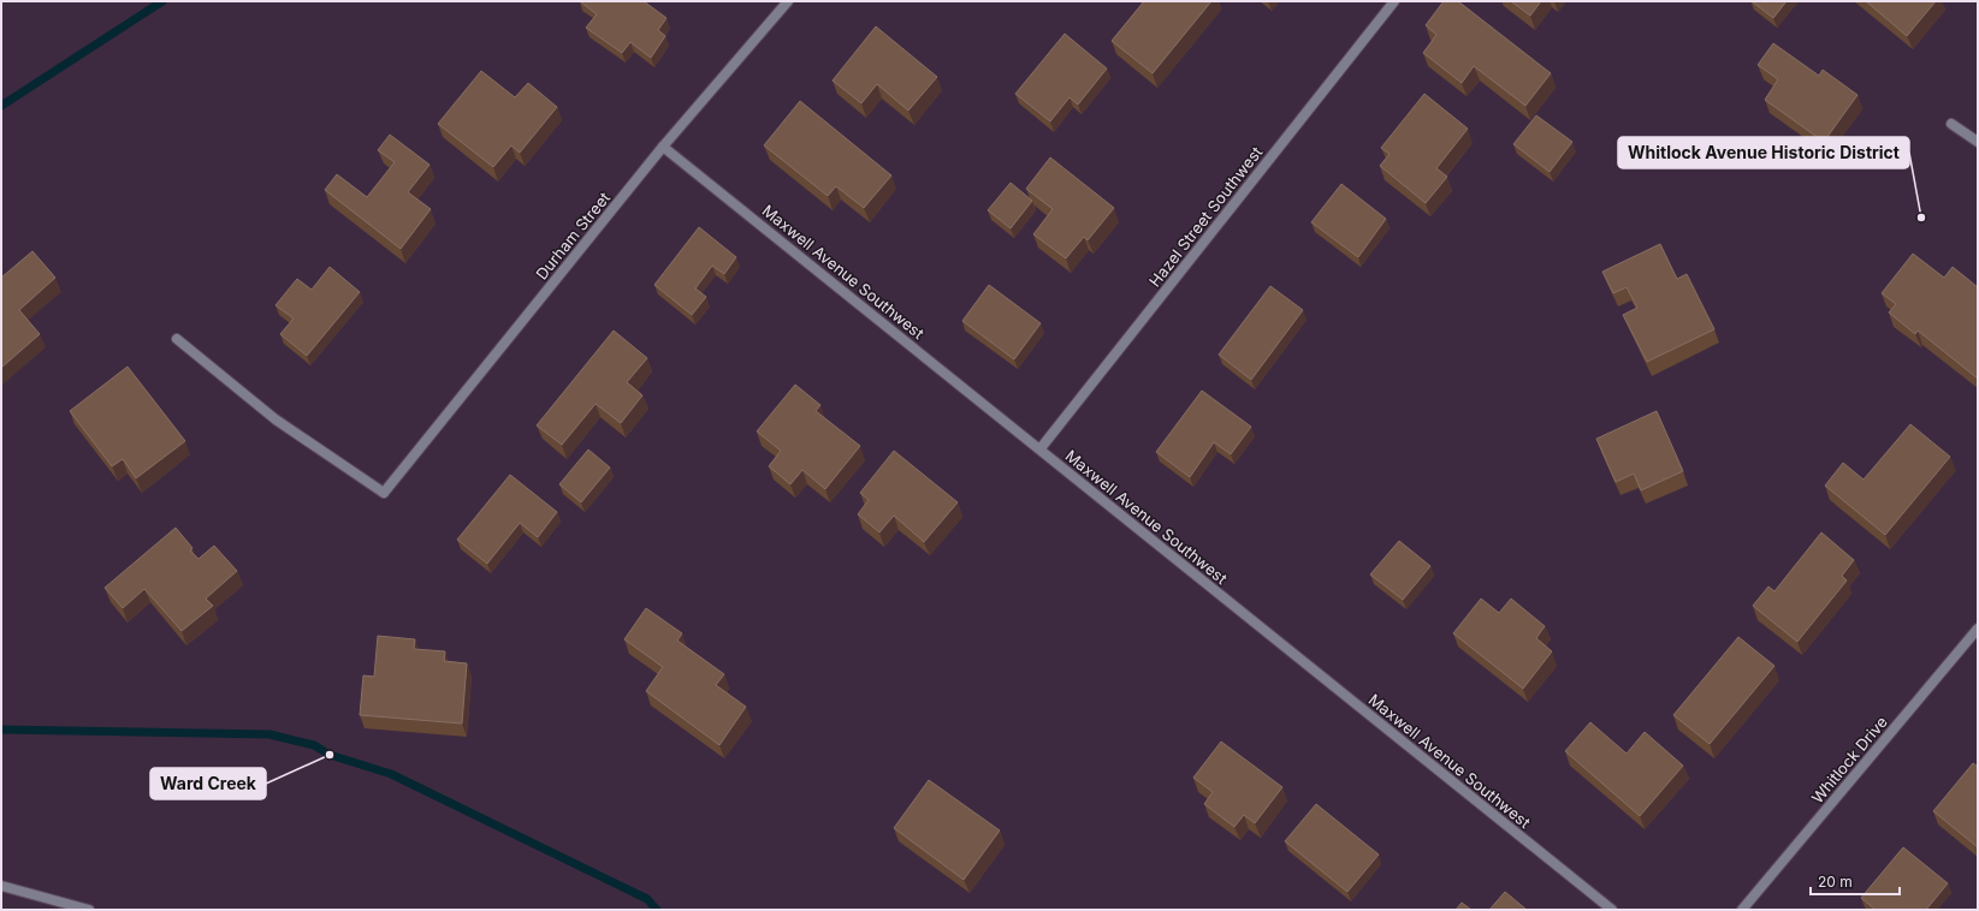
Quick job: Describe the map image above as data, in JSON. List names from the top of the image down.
{
  "streets": {
    "street": [
      "Hazel Street Southwest",
      "Durham Street",
      "Maxwell Avenue Southwest",
      "Whitlock Drive"
    ]
  },
  "crossings": [
    ["Hazel Street Southwest", "Maxwell Avenue Southwest"],
    ["Durham Street", "Maxwell Avenue Southwest"]
  ],
  "places": ["Whitlock Avenue Historic District", "Ward Creek"],
  "scale_bar": "20 m"
}
